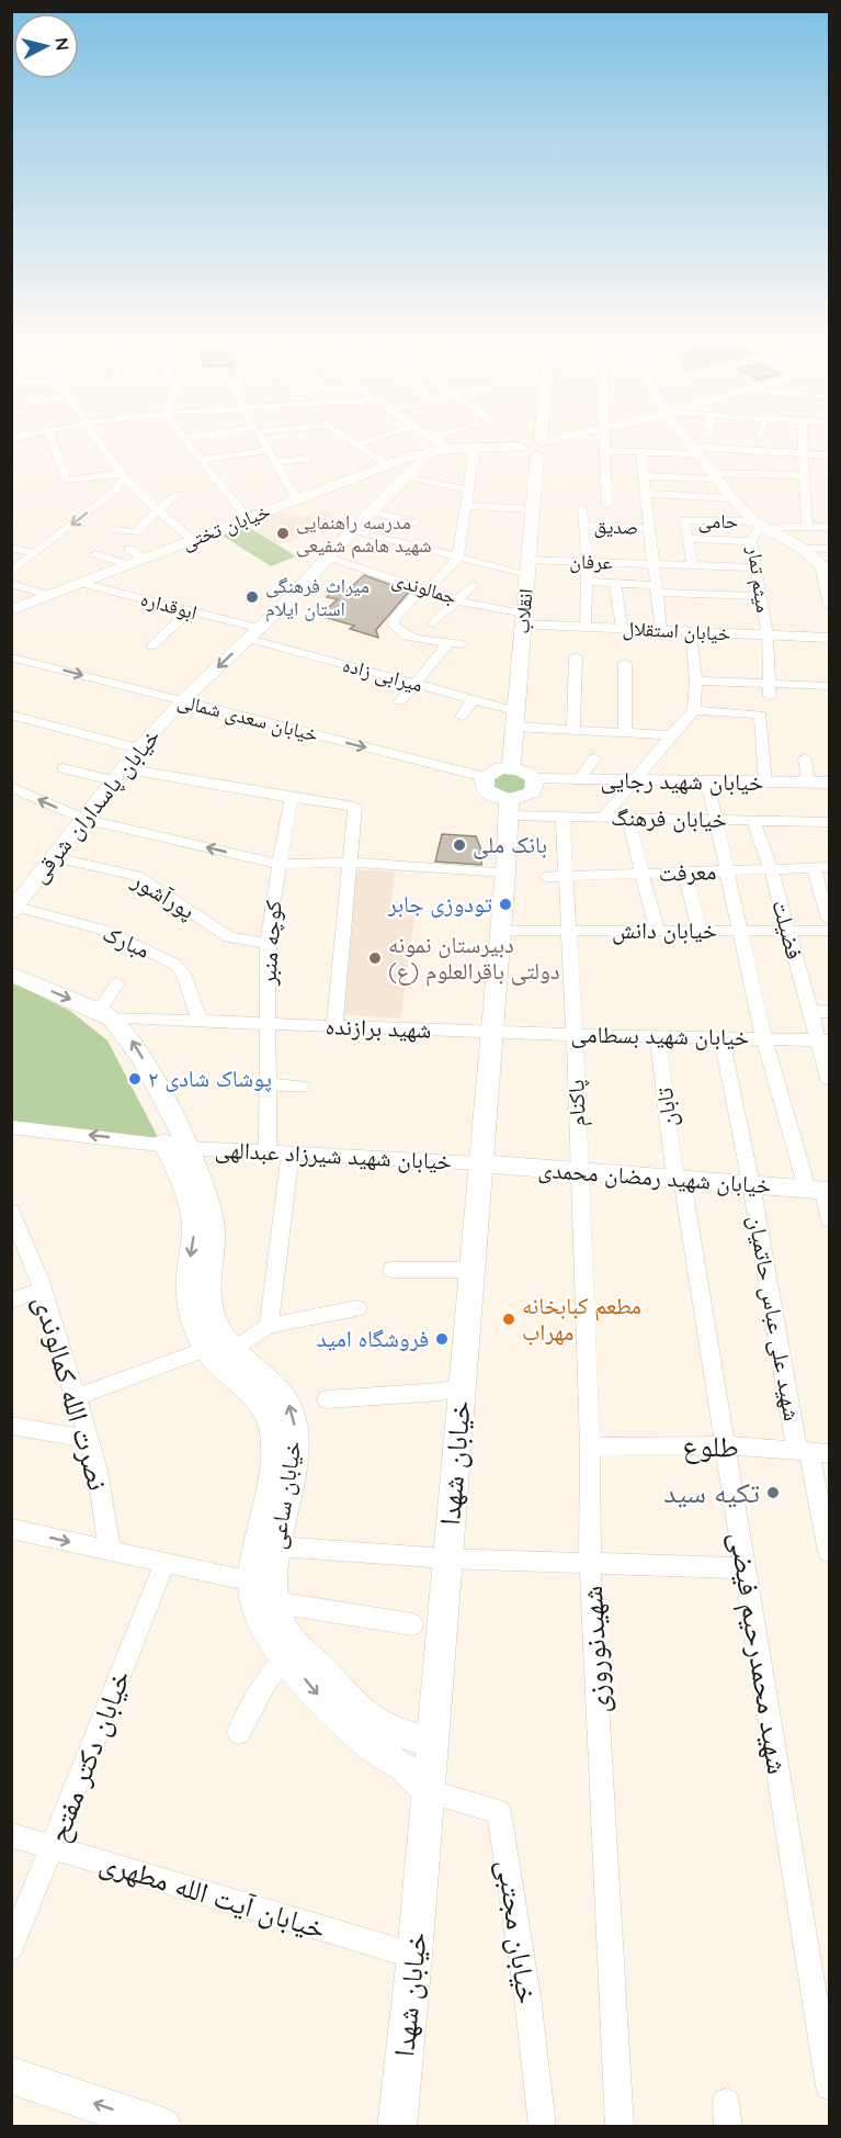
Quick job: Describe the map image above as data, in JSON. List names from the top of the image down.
{
  "streets": {
    "main road": ["خیابان تختی", "انقلاب", "خیابان شهدا"],
    "street": [
      "حامی",
      "صدیق",
      "عرفان",
      "میثم تمار",
      "جمالوندی",
      "ابوقداره",
      "خیابان استقلال",
      "میرابی زاده",
      "خیابان سعدی شمالی",
      "خیابان شهید رجایی",
      "خیابان پاسداران شرقی",
      "خیابان فرهنگ",
      "معرفت",
      "پورآشور",
      "فضیلت",
      "خیابان دانش",
      "مبارک",
      "کوچه منبر",
      "شهید برازنده",
      "خیابان شهید بسطامی",
      "پاکنام",
      "تابان",
      "خیابان شهید شیرزاد عبدالهی",
      "خیابان شهید رمضان محمدی",
      "شهید علی عباس حاتمیان",
      "نصرت الله کمالوندی",
      "طلوع",
      "خیابان ساعی",
      "شهیدنوروزی",
      "شهید محمدرحیم فیضی",
      "خیابان دکتر مفتح",
      "خیابان آیت الله مطهری",
      "خیابان مجتبی"
    ]
  },
  "crossings": [
    ["حامی", "میثم تمار"],
    ["خیابان تختی", "ابوقداره"],
    ["خیابان تختی", "انقلاب"],
    ["خیابان تختی", "خیابان پاسداران شرقی"],
    ["عرفان", "میثم تمار"],
    ["عرفان", "انقلاب"],
    ["عرفان", "خیابان پاسداران شرقی"],
    ["میثم تمار", "خیابان استقلال"],
    ["جمالوندی", "انقلاب"],
    ["جمالوندی", "خیابان استقلال"],
    ["جمالوندی", "خیابان پاسداران شرقی"],
    ["ابوقداره", "میرابی زاده"],
    ["ابوقداره", "خیابان پاسداران شرقی"],
    ["انقلاب", "خیابان استقلال"],
    ["انقلاب", "میرابی زاده"],
    ["انقلاب", "خیابان سعدی شمالی"],
    ["انقلاب", "خیابان شهید رجایی"],
    ["انقلاب", "خیابان فرهنگ"],
    ["انقلاب", "خیابان شهدا"],
    ["میرابی زاده", "خیابان پاسداران شرقی"],
    ["خیابان سعدی شمالی", "خیابان شهید رجایی"],
    ["خیابان سعدی شمالی", "خیابان پاسداران شرقی"],
    ["خیابان سعدی شمالی", "خیابان فرهنگ"],
    ["خیابان سعدی شمالی", "خیابان شهدا"],
    ["خیابان شهید رجایی", "خیابان فرهنگ"],
    ["خیابان شهید رجایی", "خیابان شهدا"],
    ["خیابان پاسداران شرقی", "پورآشور"],
    ["خیابان پاسداران شرقی", "مبارک"],
    ["خیابان فرهنگ", "فضیلت"],
    ["خیابان فرهنگ", "پاکنام"],
    ["خیابان فرهنگ", "خیابان شهدا"],
    ["معرفت", "فضیلت"],
    ["معرفت", "پاکنام"],
    ["پورآشور", "کوچه منبر"],
    ["فضیلت", "خیابان دانش"],
    ["فضیلت", "خیابان شهید بسطامی"],
    ["خیابان دانش", "پاکنام"],
    ["خیابان دانش", "خیابان شهدا"],
    ["مبارک", "شهید برازنده"],
    ["کوچه منبر", "شهید برازنده"],
    ["کوچه منبر", "خیابان شهید شیرزاد عبدالهی"],
    ["شهید برازنده", "خیابان شهید بسطامی"],
    ["شهید برازنده", "خیابان شهدا"],
    ["شهید برازنده", "خیابان ساعی"],
    ["خیابان شهید بسطامی", "پاکنام"],
    ["خیابان شهید بسطامی", "تابان"],
    ["خیابان شهید بسطامی", "شهید علی عباس حاتمیان"],
    ["خیابان شهید بسطامی", "خیابان شهدا"],
    ["پاکنام", "خیابان شهید رمضان محمدی"],
    ["پاکنام", "شهیدنوروزی"],
    ["تابان", "خیابان شهید رمضان محمدی"],
    ["تابان", "شهید محمدرحیم فیضی"],
    ["خیابان شهید شیرزاد عبدالهی", "خیابان شهید رمضان محمدی"],
    ["خیابان شهید شیرزاد عبدالهی", "خیابان شهدا"],
    ["خیابان شهید شیرزاد عبدالهی", "خیابان ساعی"],
    ["خیابان شهید رمضان محمدی", "شهید علی عباس حاتمیان"],
    ["خیابان شهید رمضان محمدی", "خیابان شهدا"],
    ["خیابان شهید رمضان محمدی", "شهیدنوروزی"],
    ["خیابان شهید رمضان محمدی", "شهید محمدرحیم فیضی"],
    ["شهید علی عباس حاتمیان", "طلوع"],
    ["طلوع", "شهیدنوروزی"],
    ["طلوع", "شهید محمدرحیم فیضی"],
    ["خیابان شهدا", "خیابان ساعی"],
    ["خیابان شهدا", "خیابان آیت الله مطهری"],
    ["خیابان شهدا", "خیابان مجتبی"],
    ["خیابان ساعی", "خیابان مجتبی"],
    ["خیابان دکتر مفتح", "خیابان آیت الله مطهری"]
  ],
  "places": [
    "مدرسه راهنمایی شهید هاشم شفیعی",
    "میراث فرهنگی استان ایلام",
    "بانک ملی",
    "تودوزی جابر",
    "دبیرستان نمونه دولتی باقرالعلوم (ع)",
    "پوشاک شادی ۲",
    "مطعم كبابخانه مهراب",
    "فروشگاه امید",
    "تکیه سید"
  ],
  "north": "right"
}
